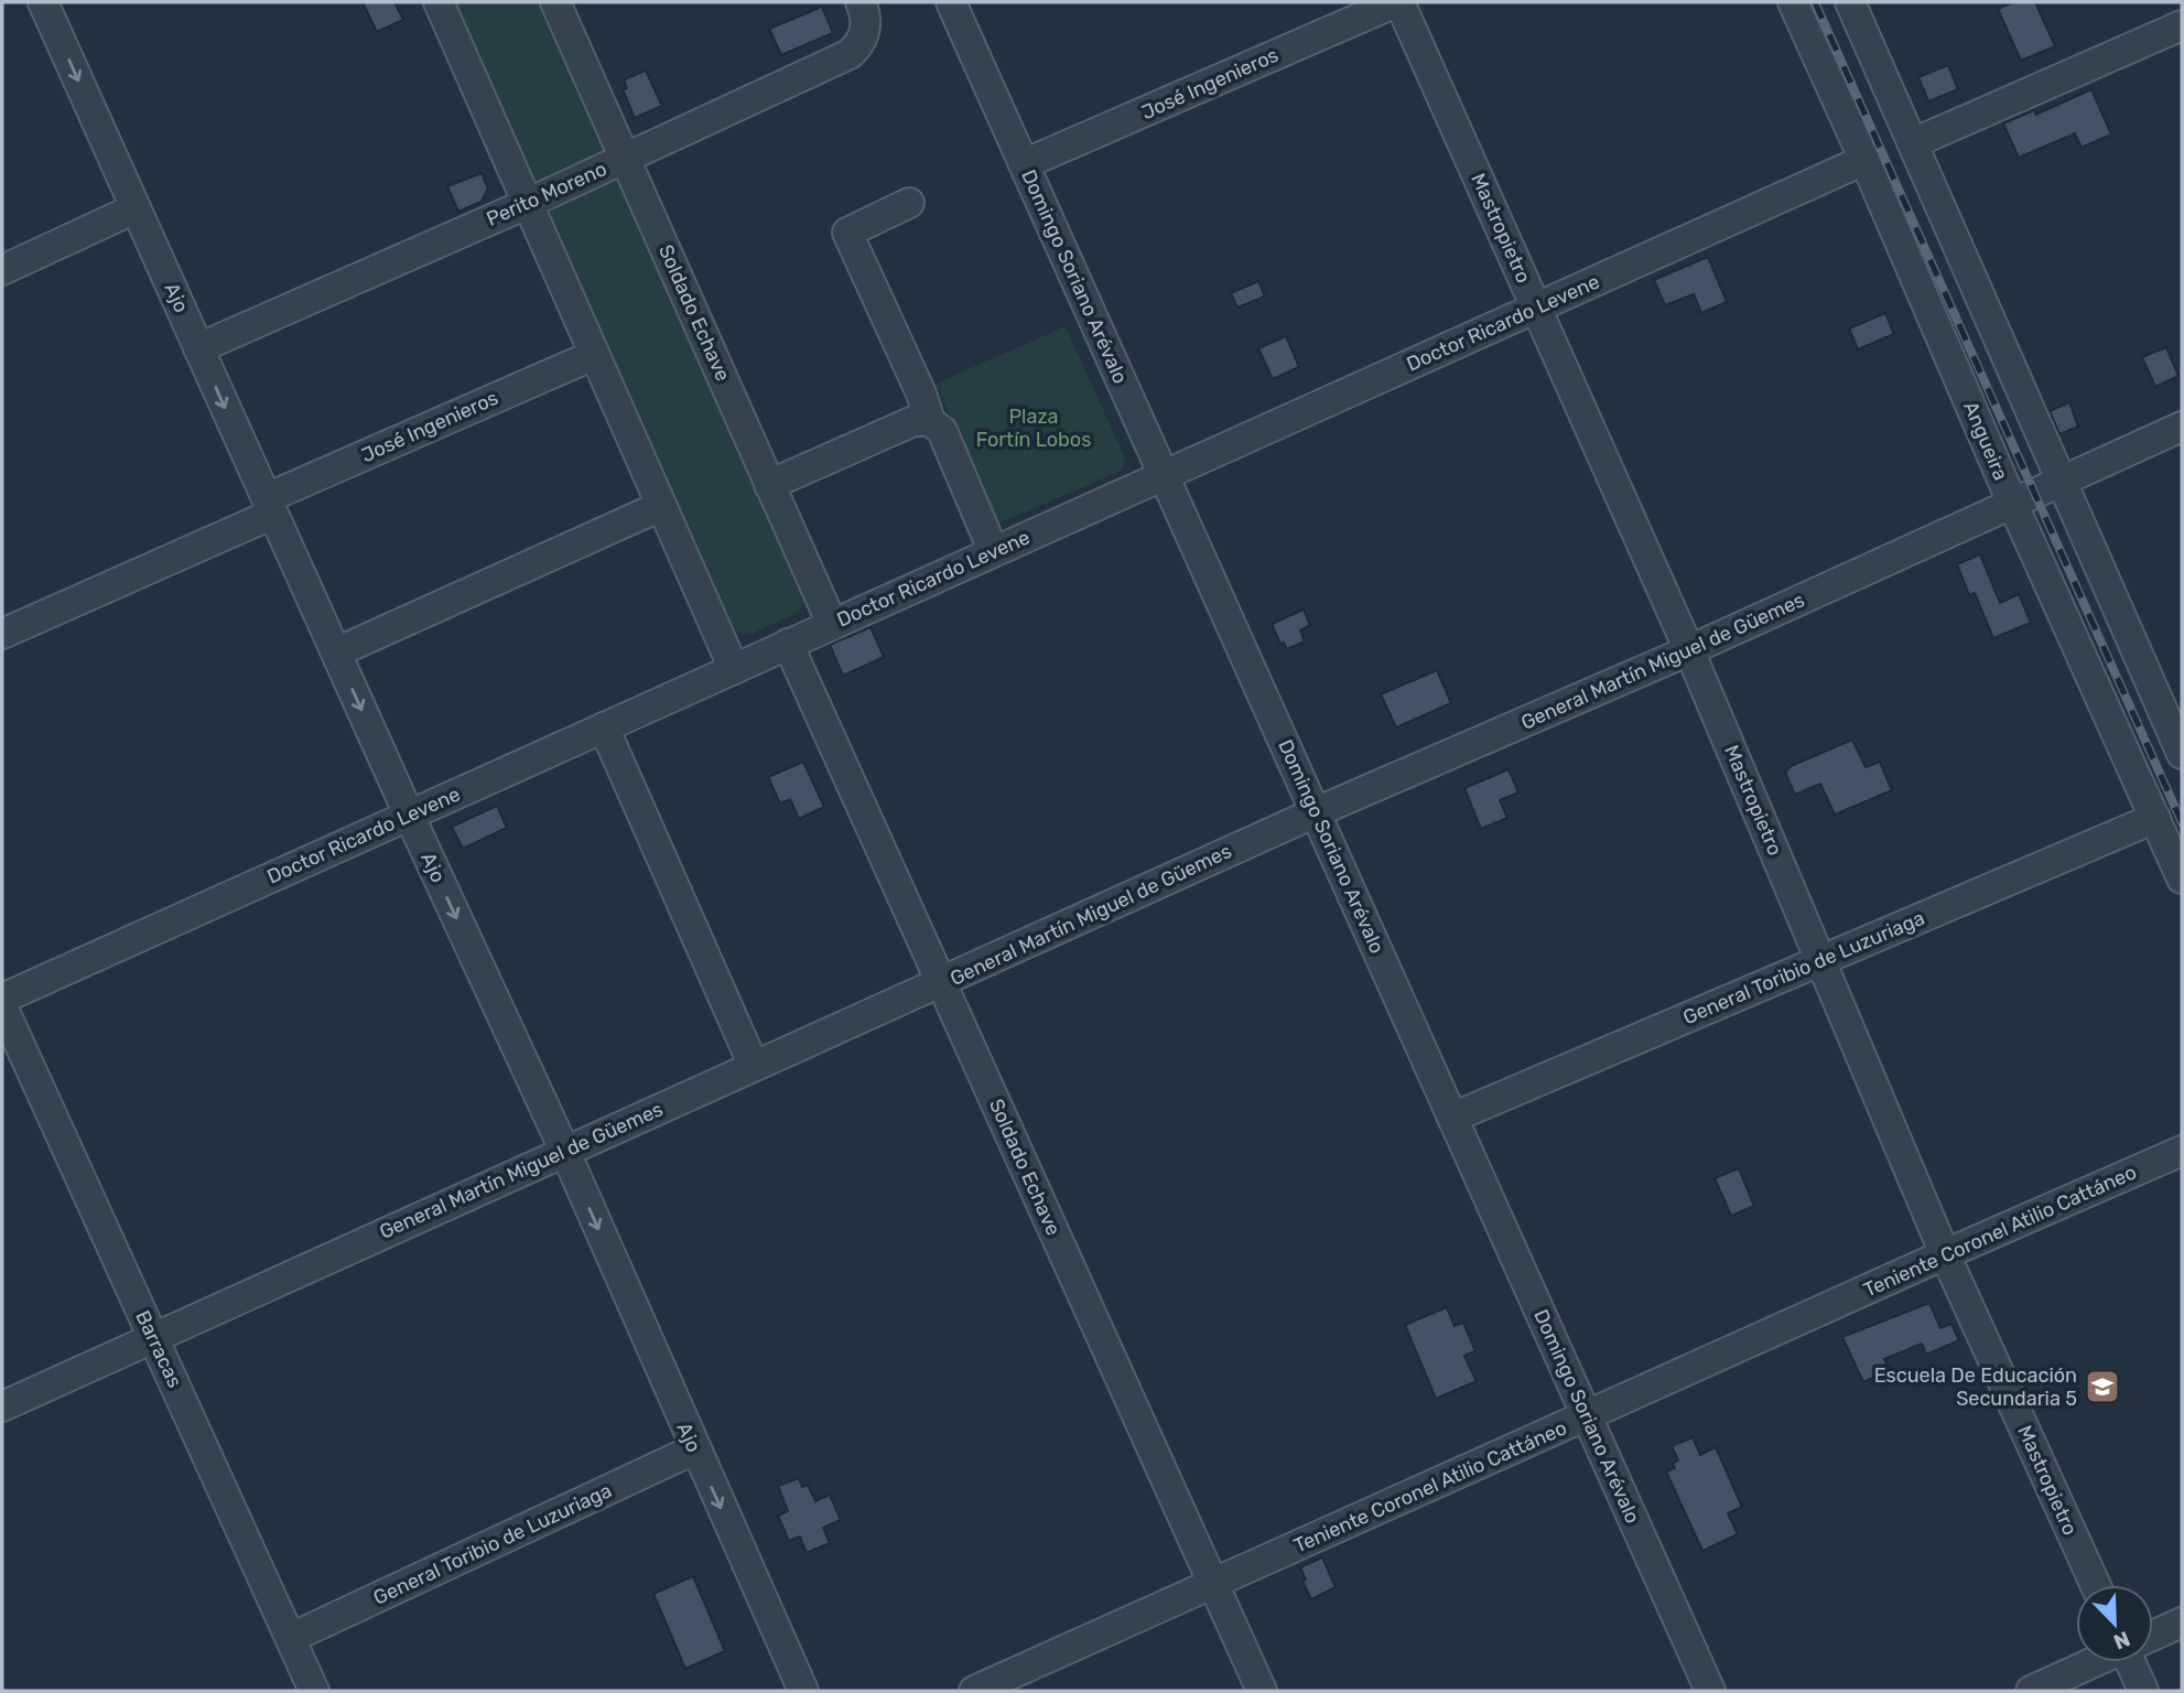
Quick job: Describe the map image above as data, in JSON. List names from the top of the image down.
{
  "streets": {
    "street": [
      "José Ingenieros",
      "Perito Moreno",
      "Mastropietro",
      "Domingo Soriano Arévalo",
      "Ajo",
      "Soldado Echave",
      "Doctor Ricardo Levene",
      "Angueira",
      "General Martín Miguel de Güemes",
      "General Toribio de Luzuriaga",
      "Teniente Coronel Atilio Cattáneo",
      "Barracas"
    ]
  },
  "crossings": [
    ["José Ingenieros", "Mastropietro"],
    ["José Ingenieros", "Domingo Soriano Arévalo"],
    ["José Ingenieros", "Ajo"],
    ["Perito Moreno", "Ajo"],
    ["Perito Moreno", "Soldado Echave"],
    ["Mastropietro", "Doctor Ricardo Levene"],
    ["Mastropietro", "General Martín Miguel de Güemes"],
    ["Mastropietro", "General Toribio de Luzuriaga"],
    ["Mastropietro", "Teniente Coronel Atilio Cattáneo"],
    ["Domingo Soriano Arévalo", "Doctor Ricardo Levene"],
    ["Domingo Soriano Arévalo", "General Martín Miguel de Güemes"],
    ["Domingo Soriano Arévalo", "General Toribio de Luzuriaga"],
    ["Domingo Soriano Arévalo", "Teniente Coronel Atilio Cattáneo"],
    ["Ajo", "Doctor Ricardo Levene"],
    ["Ajo", "General Martín Miguel de Güemes"],
    ["Ajo", "General Toribio de Luzuriaga"],
    ["Soldado Echave", "Doctor Ricardo Levene"],
    ["Soldado Echave", "General Martín Miguel de Güemes"],
    ["Soldado Echave", "Teniente Coronel Atilio Cattáneo"],
    ["Doctor Ricardo Levene", "Angueira"],
    ["Angueira", "General Martín Miguel de Güemes"],
    ["Angueira", "General Toribio de Luzuriaga"],
    ["General Martín Miguel de Güemes", "Barracas"],
    ["General Toribio de Luzuriaga", "Barracas"]
  ],
  "one_way": ["Ajo"],
  "parks": ["Plaza Fortín Lobos"],
  "places": {
    "school or university": ["Escuela De Educación Secundaria 5"]
  },
  "north": "bottom right"
}
